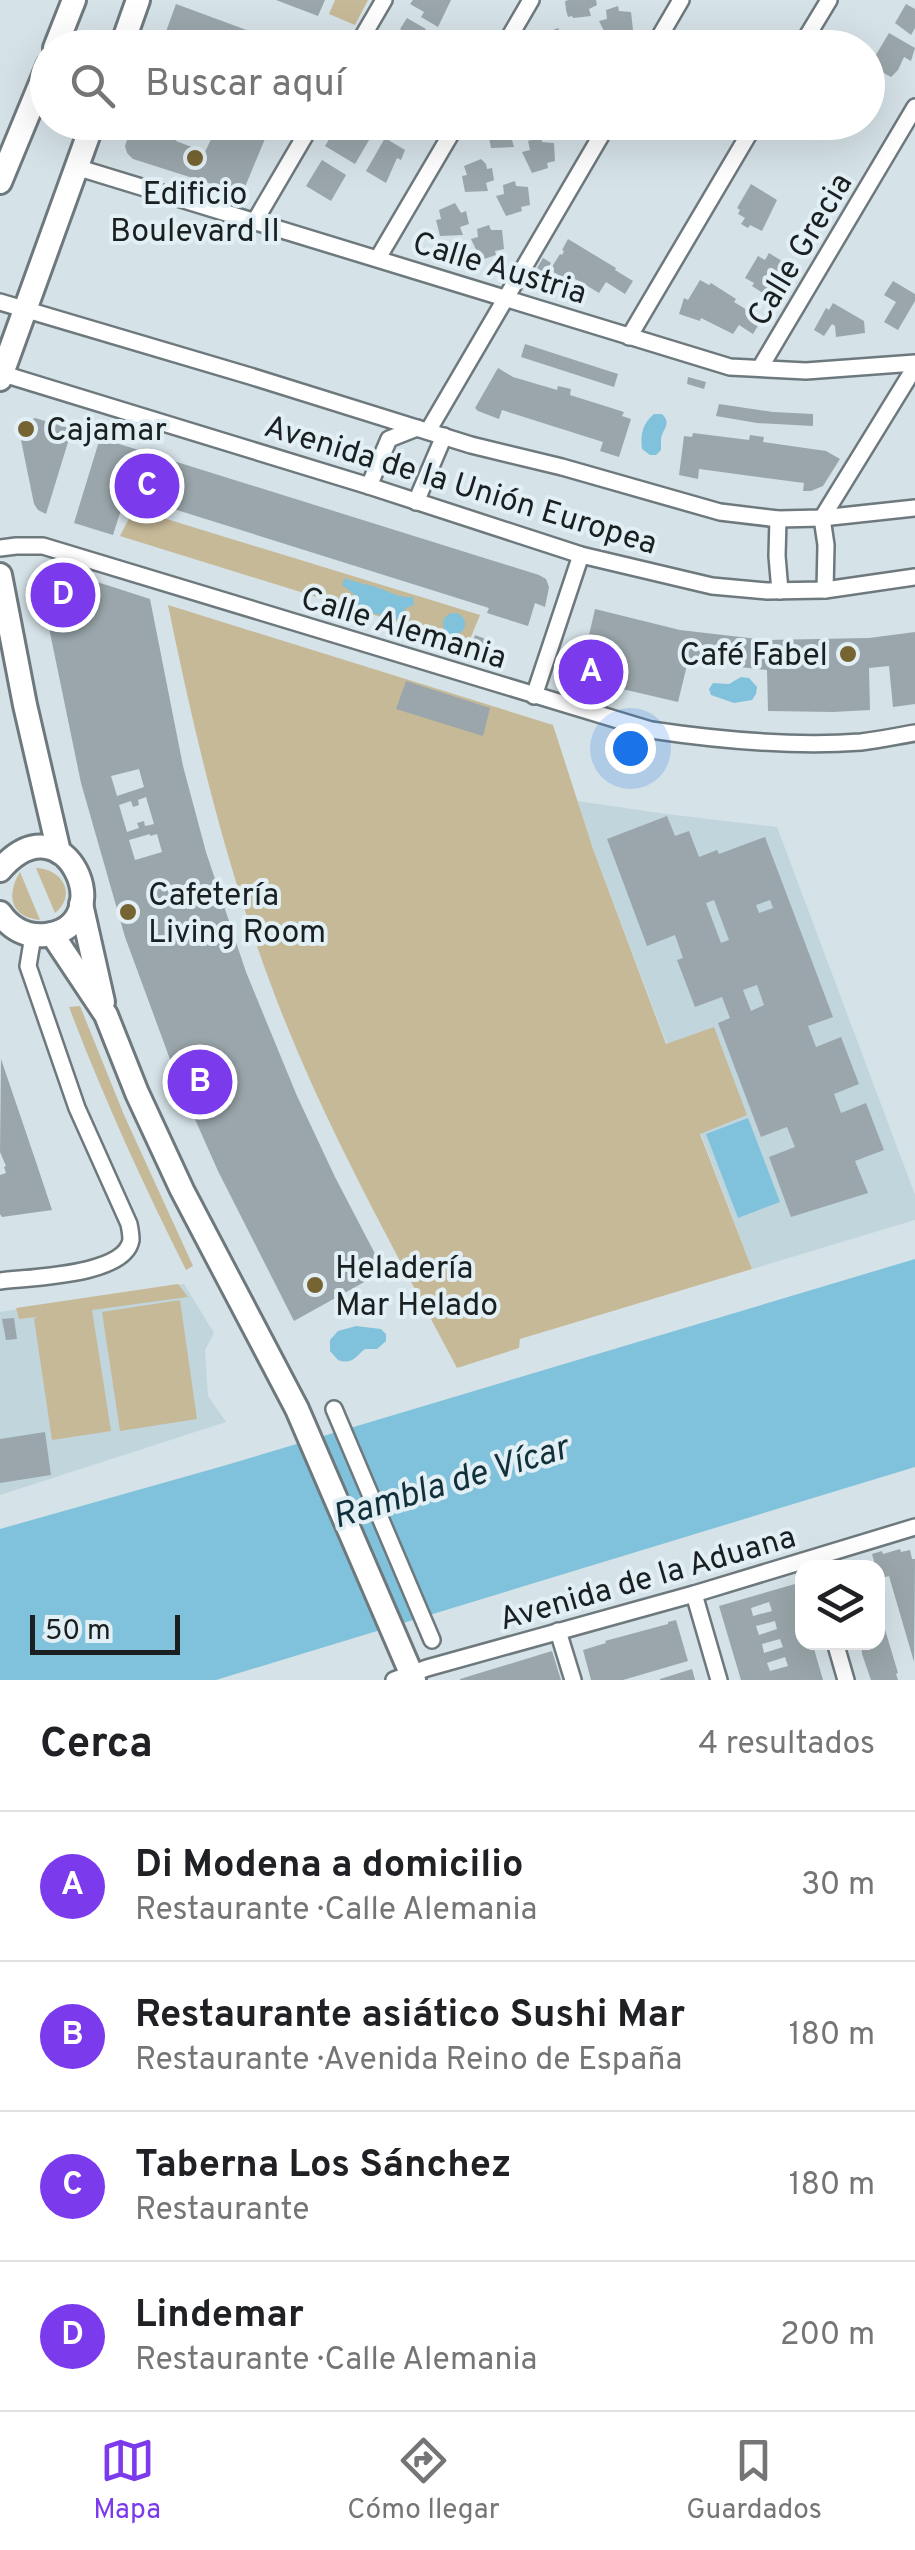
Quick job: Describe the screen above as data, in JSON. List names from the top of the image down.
{
  "streets": {
    "street": [
      "Calle Grecia",
      "Calle Austria",
      "Avenida de la Unión Europea",
      "Calle Alemania",
      "Avenida de la Aduana"
    ]
  },
  "crossings": [
    ["Calle Grecia", "Calle Austria"]
  ],
  "water": ["Rambla de Vícar"],
  "places": [
    "Edificio Boulevard II",
    "Cajamar",
    "Café Fabel",
    "Cafetería Living Room",
    "Heladería Mar Helado"
  ],
  "scale_bar": "50 m",
  "page": {
    "search": "Buscar aquí",
    "pins": [
      "C",
      "D",
      "A",
      "B"
    ],
    "scale": "50 m",
    "heading": ["Cerca", "4 resultados"],
    "list": [
      {
        "mark": "A",
        "name": "Di Modena a domicilio",
        "note": "Restaurante · Calle Alemania",
        "value": "30 m"
      },
      {
        "mark": "B",
        "name": "Restaurante asiático Sushi Mar",
        "note": "Restaurante · Avenida Reino de España",
        "value": "180 m"
      },
      {
        "mark": "C",
        "name": "Taberna Los Sánchez",
        "note": "Restaurante",
        "value": "180 m"
      },
      {
        "mark": "D",
        "name": "Lindemar",
        "note": "Restaurante · Calle Alemania",
        "value": "200 m"
      }
    ],
    "nav": ["Mapa", "Cómo llegar", "Guardados"]
  }
}
